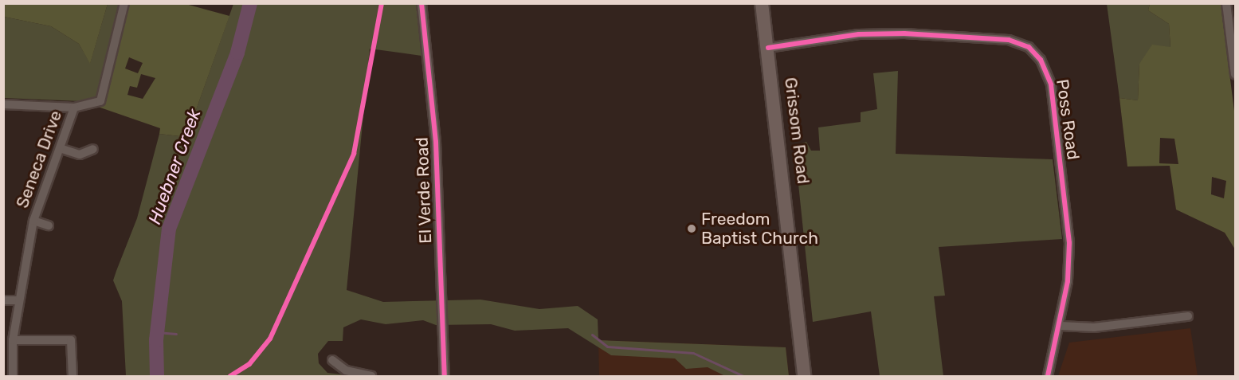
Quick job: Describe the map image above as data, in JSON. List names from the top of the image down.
{
  "streets": {
    "main road": ["Grissom Road"],
    "street": ["Poss Road", "Seneca Drive", "El Verde Road"]
  },
  "crossings": [
    ["Poss Road", "Grissom Road"]
  ],
  "water": ["Huebner Creek"],
  "places": ["Freedom Baptist Church"]
}
